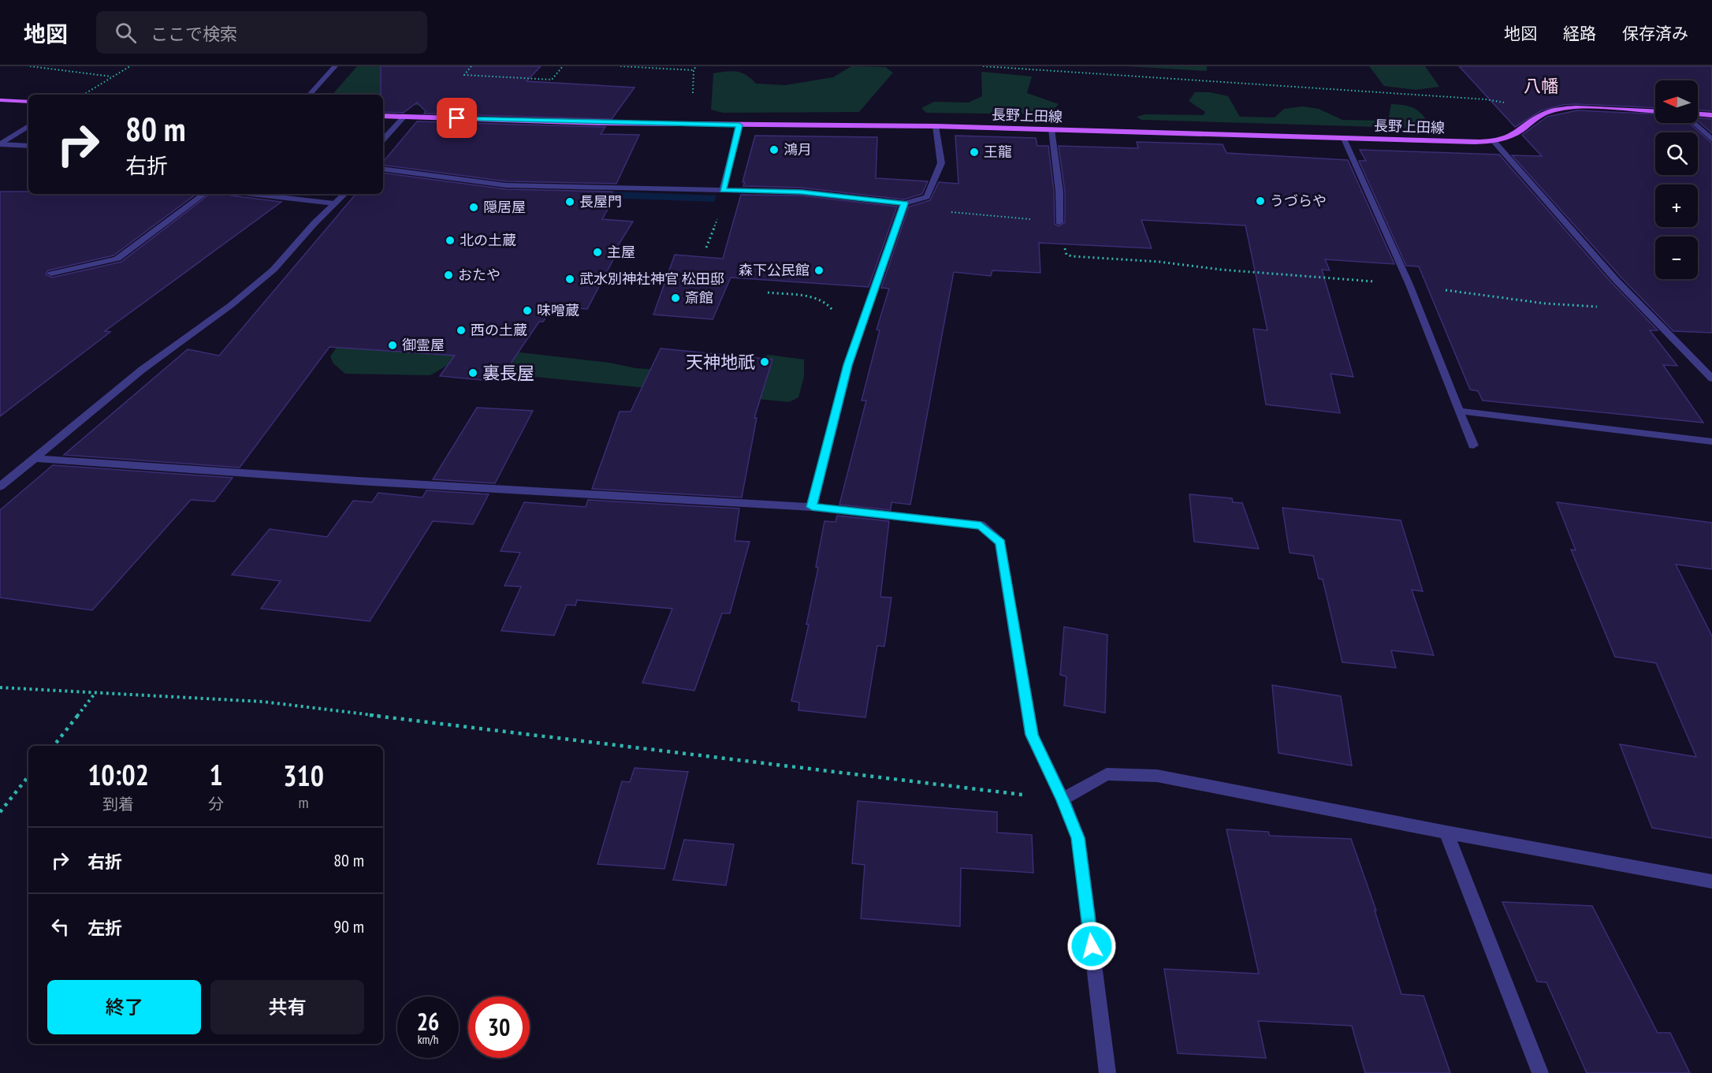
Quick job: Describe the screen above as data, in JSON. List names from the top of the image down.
{
  "streets": {
    "main road": ["長野上田線"]
  },
  "districts": ["八幡"],
  "places": [
    "鴻月",
    "王龍",
    "うづらや",
    "長屋門",
    "隠居屋",
    "北の土蔵",
    "主屋",
    "森下公民館",
    "おたや",
    "武水別神社神官 松田邸",
    "斎館",
    "味噌蔵",
    "西の土蔵",
    "御霊屋",
    "天神地祇",
    "裏長屋"
  ],
  "north": "left",
  "page": {
    "header": "地図",
    "search": "ここで検索",
    "nav": ["地図", "経路", "保存済み"],
    "map_buttons": ["+", "−"],
    "turn": ["80 m", "右折"],
    "eta": [
      "10:02",
      "到着",
      "1",
      "分",
      "310",
      "m"
    ],
    "list": [
      {
        "name": "右折",
        "value": "80 m"
      },
      {
        "name": "左折",
        "value": "90 m"
      }
    ],
    "buttons": ["終了", "共有"],
    "speed": "26 km/h",
    "limit": "30"
  }
}
